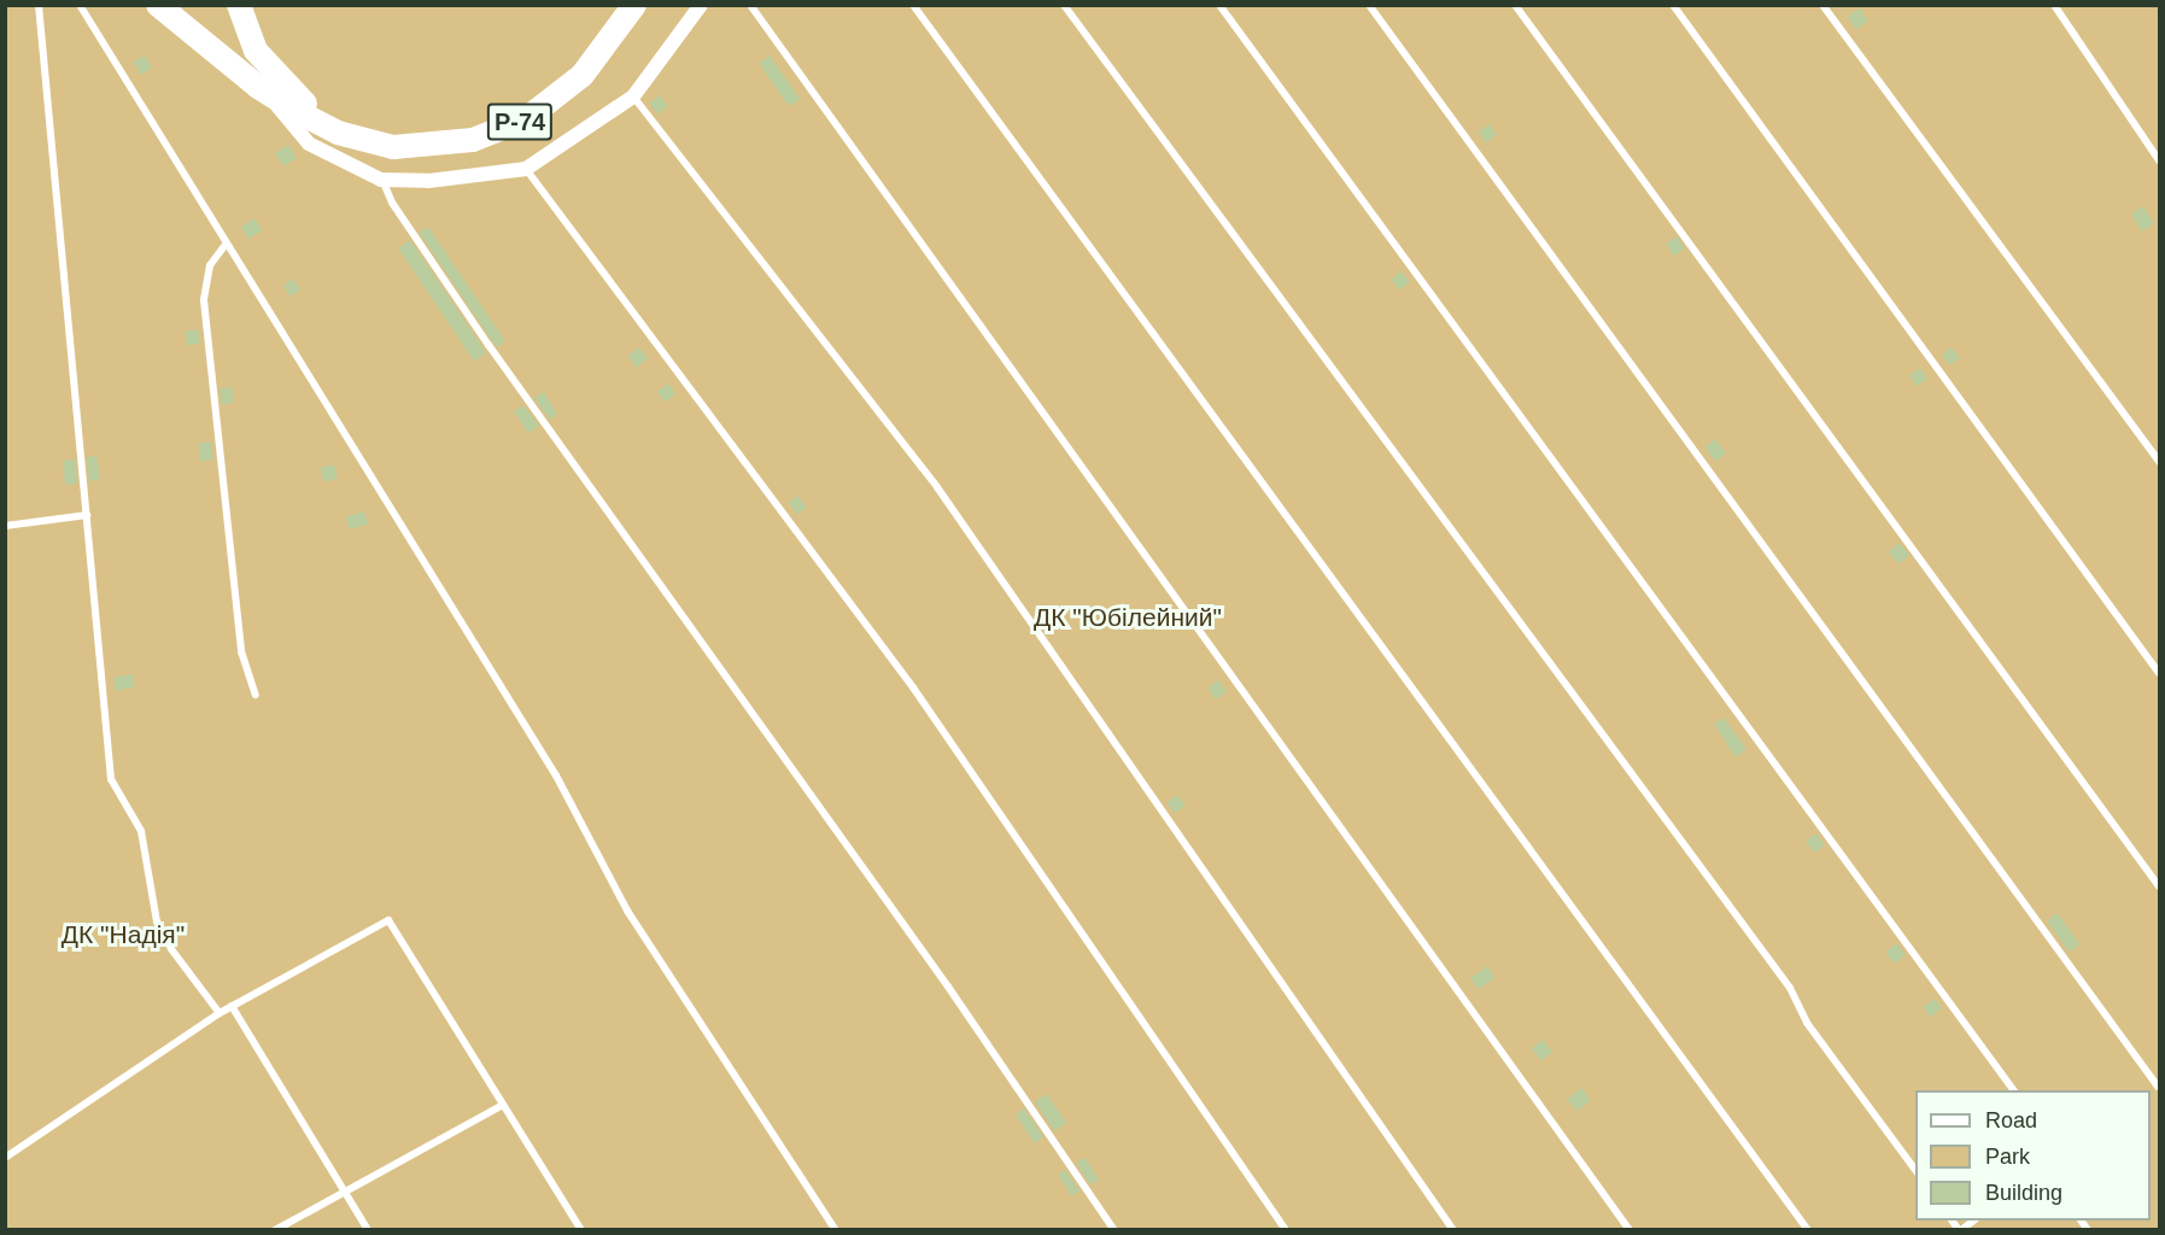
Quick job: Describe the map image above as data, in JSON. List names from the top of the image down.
{
  "streets": {
    "main road": ["Р-74"]
  },
  "parks": ["ДК \"Юбілейний\"", "ДК \"Надія\""],
  "legend": ["Road", "Park", "Building"]
}
